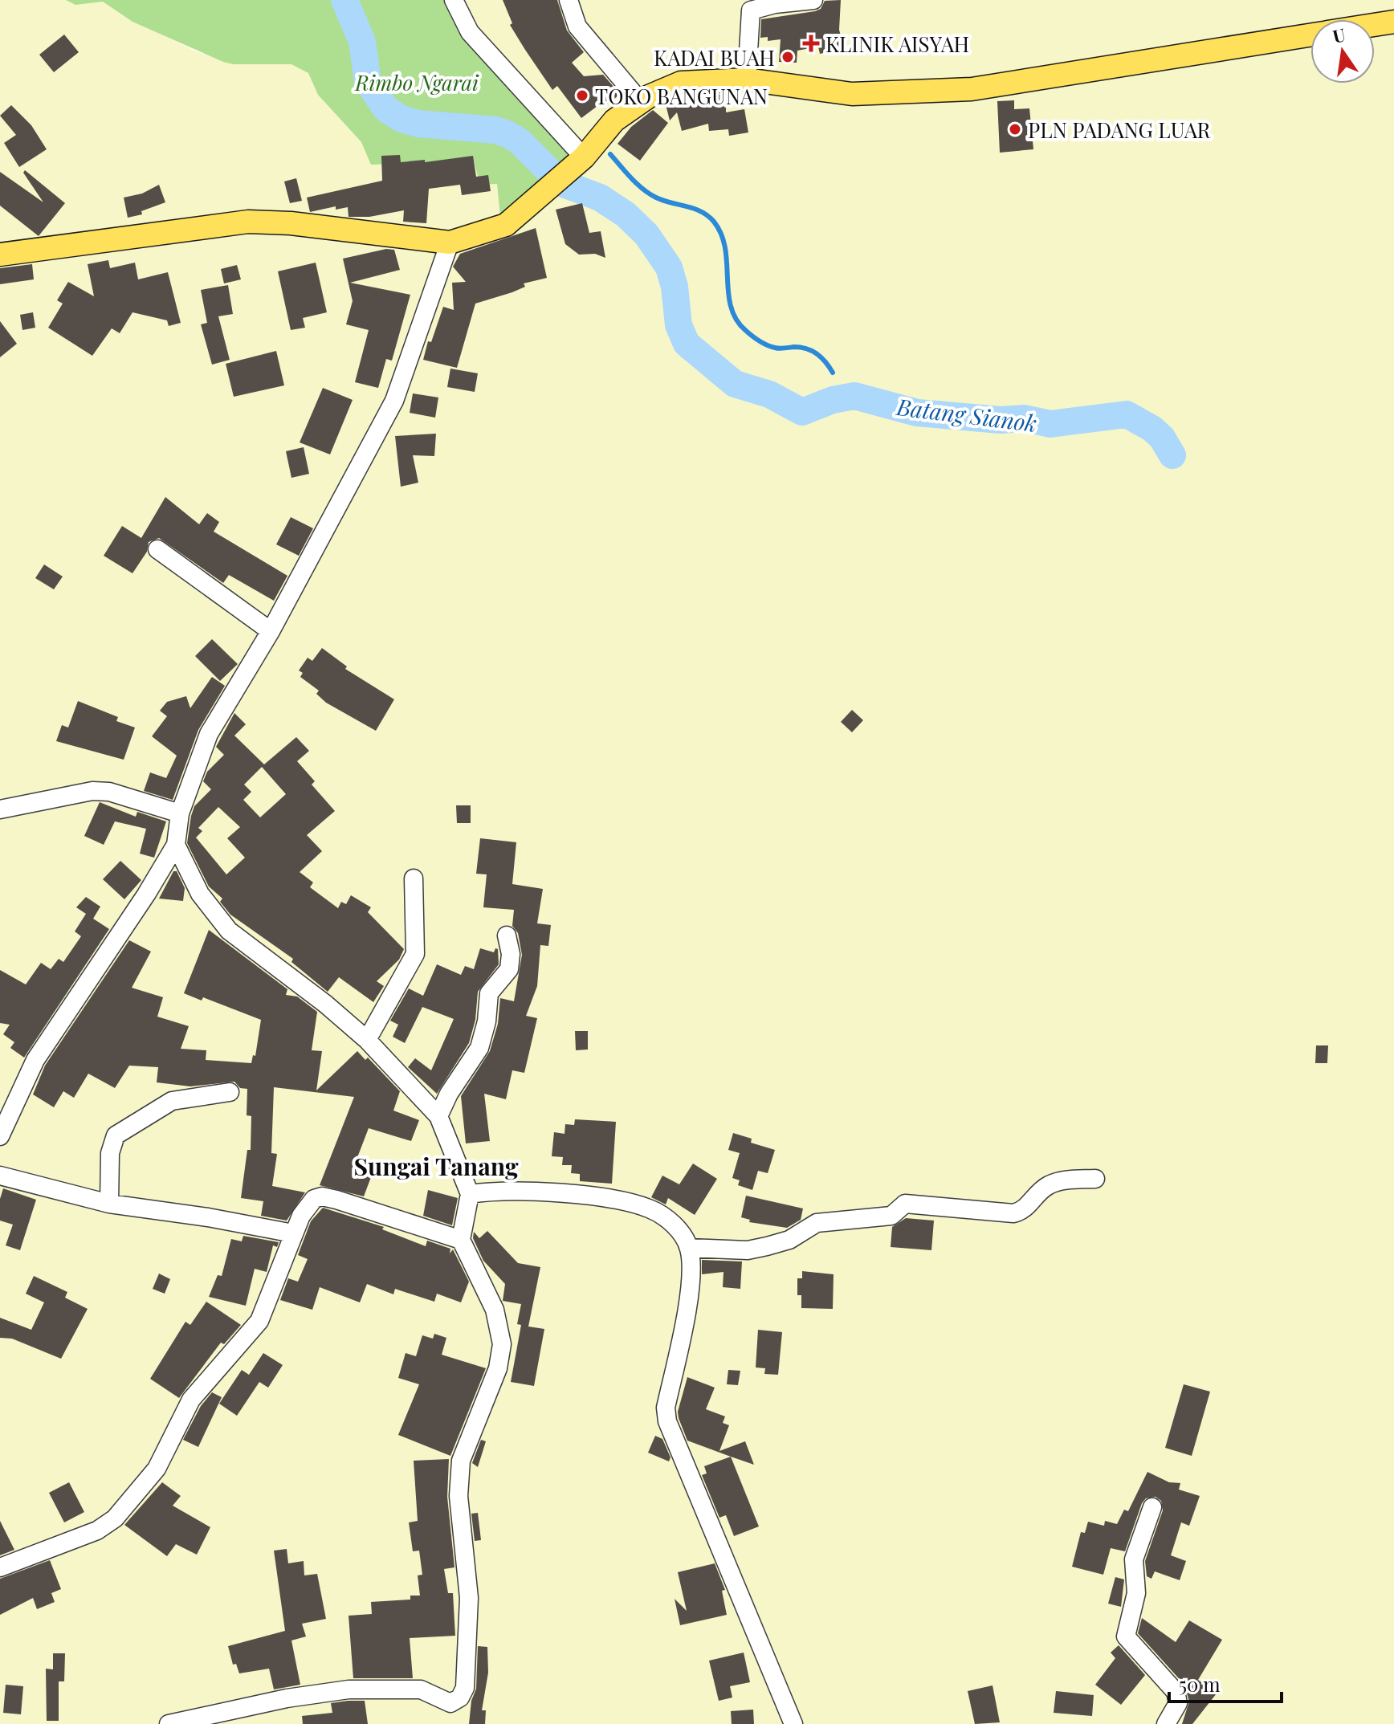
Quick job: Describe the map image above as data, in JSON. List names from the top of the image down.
{
  "districts": ["Sungai Tanang"],
  "water": ["Batang Sianok"],
  "parks": ["Rimbo Ngarai"],
  "places": {
    "health": ["KLINIK AISYAH"],
    "other": ["KADAI BUAH", "TOKO BANGUNAN", "PLN PADANG LUAR"]
  },
  "scale_bar": "50 m",
  "north": "top"
}
